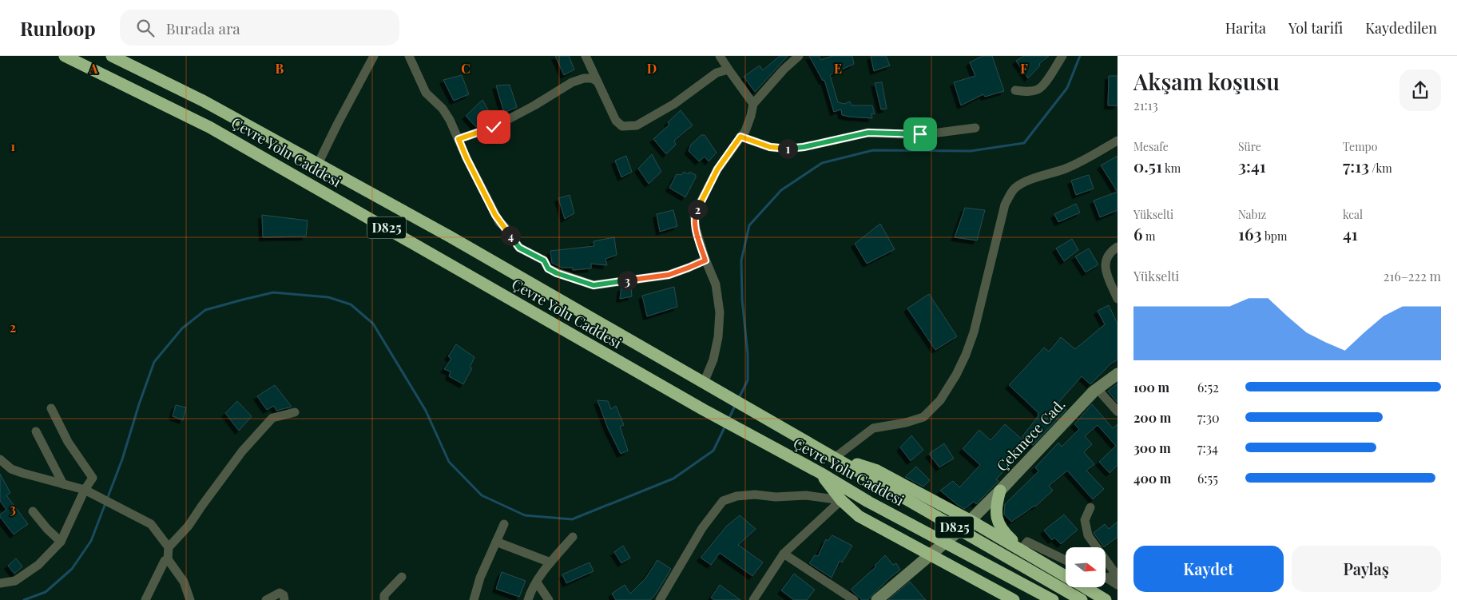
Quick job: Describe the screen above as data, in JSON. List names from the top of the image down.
{
  "streets": {
    "highway": ["Çevre Yolu Caddesi", "D825"],
    "street": ["Çekmece Cad."]
  },
  "north": "right",
  "page": {
    "header": "Runloop",
    "search": "Burada ara",
    "nav": ["Harita", "Yol tarifi", "Kaydedilen"],
    "heading": ["Akşam koşusu", "21:13"],
    "stats": [
      ["Mesafe", "0.51 km"],
      ["Süre", "3:41"],
      ["Tempo", "7:13 /km"],
      ["Yükselti", "6 m"],
      ["Nabız", "163 bpm"],
      ["kcal", "41"]
    ],
    "pins": [
      "1",
      "2",
      "4",
      "3"
    ],
    "chart": ["Yükselti", "216–222 m"],
    "list": [
      {
        "name": "100 m",
        "note": "6:52"
      },
      {
        "name": "200 m",
        "note": "7:30"
      },
      {
        "name": "300 m",
        "note": "7:34"
      },
      {
        "name": "400 m",
        "note": "6:55"
      }
    ],
    "buttons": ["Kaydet", "Paylaş"]
  },
  "grid": {
    "columns": [
      "A",
      "B",
      "C",
      "D",
      "E",
      "F"
    ],
    "rows": ["1", "2", "3"]
  }
}
